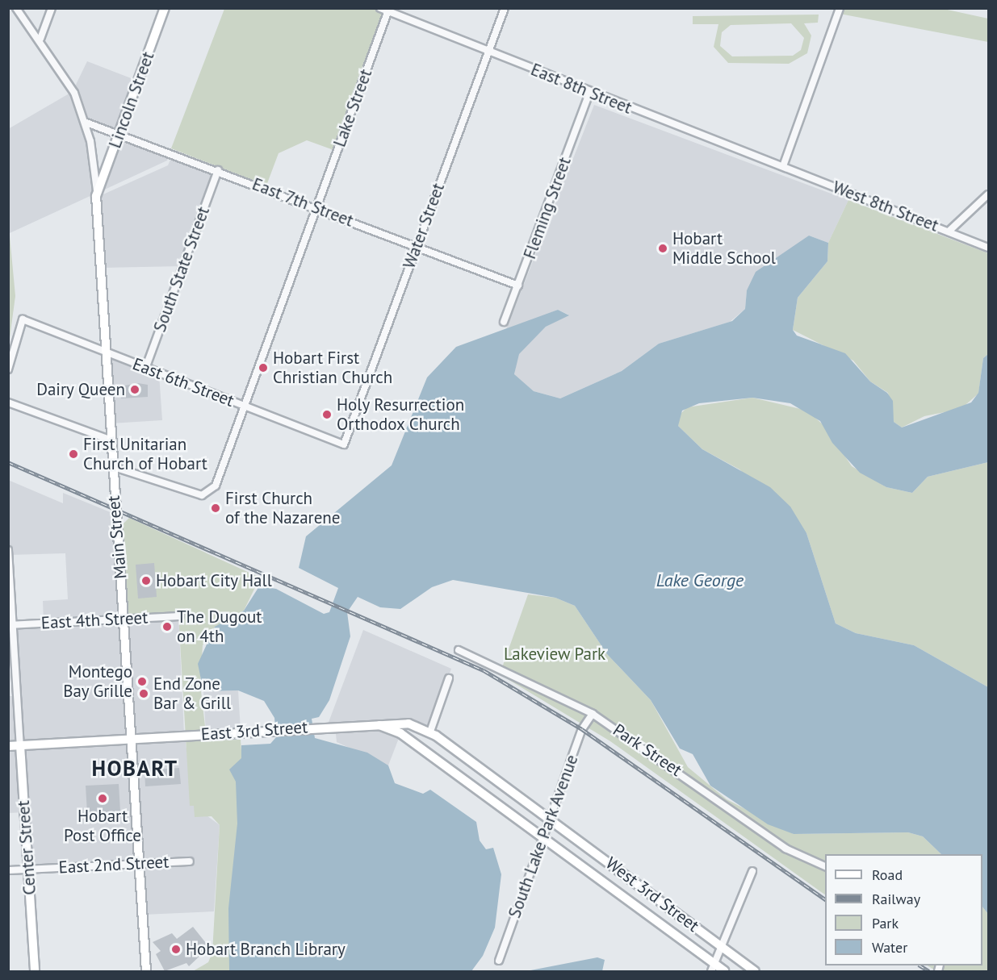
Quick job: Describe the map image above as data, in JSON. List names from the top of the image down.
{
  "streets": {
    "street": [
      "East 8th Street",
      "Lincoln Street",
      "Lake Street",
      "East 7th Street",
      "West 8th Street",
      "Fleming Street",
      "Water Street",
      "South State Street",
      "East 6th Street",
      "Main Street",
      "East 4th Street",
      "East 3rd Street",
      "Park Street",
      "South Lake Park Avenue",
      "Center Street",
      "East 2nd Street",
      "West 3rd Street"
    ]
  },
  "crossings": [
    ["East 8th Street", "Lake Street"],
    ["East 8th Street", "West 8th Street"],
    ["East 8th Street", "Fleming Street"],
    ["East 8th Street", "Water Street"],
    ["Lincoln Street", "East 7th Street"],
    ["Lincoln Street", "Main Street"],
    ["Lake Street", "East 7th Street"],
    ["Lake Street", "East 6th Street"],
    ["Lake Street", "Main Street"],
    ["East 7th Street", "Fleming Street"],
    ["East 7th Street", "Water Street"],
    ["East 7th Street", "South State Street"],
    ["East 7th Street", "Main Street"],
    ["Water Street", "East 6th Street"],
    ["South State Street", "East 6th Street"],
    ["East 6th Street", "Main Street"],
    ["Main Street", "East 4th Street"],
    ["Main Street", "East 3rd Street"],
    ["Main Street", "East 2nd Street"],
    ["East 4th Street", "Center Street"],
    ["East 3rd Street", "South Lake Park Avenue"],
    ["East 3rd Street", "Center Street"],
    ["East 3rd Street", "West 3rd Street"],
    ["Park Street", "South Lake Park Avenue"],
    ["South Lake Park Avenue", "West 3rd Street"],
    ["Center Street", "East 2nd Street"]
  ],
  "districts": ["HOBART"],
  "water": ["Lake George"],
  "parks": ["Lakeview Park"],
  "places": [
    "Hobart Middle School",
    "Hobart First Christian Church",
    "Dairy Queen",
    "Holy Resurrection Orthodox Church",
    "First Unitarian Church of Hobart",
    "First Church of the Nazarene",
    "Hobart City Hall",
    "The Dugout on 4th",
    "Montego Bay Grille",
    "End Zone Bar & Grill",
    "Hobart Post Office",
    "Hobart Branch Library"
  ],
  "legend": [
    "Road",
    "Railway",
    "Park",
    "Water"
  ]
}
